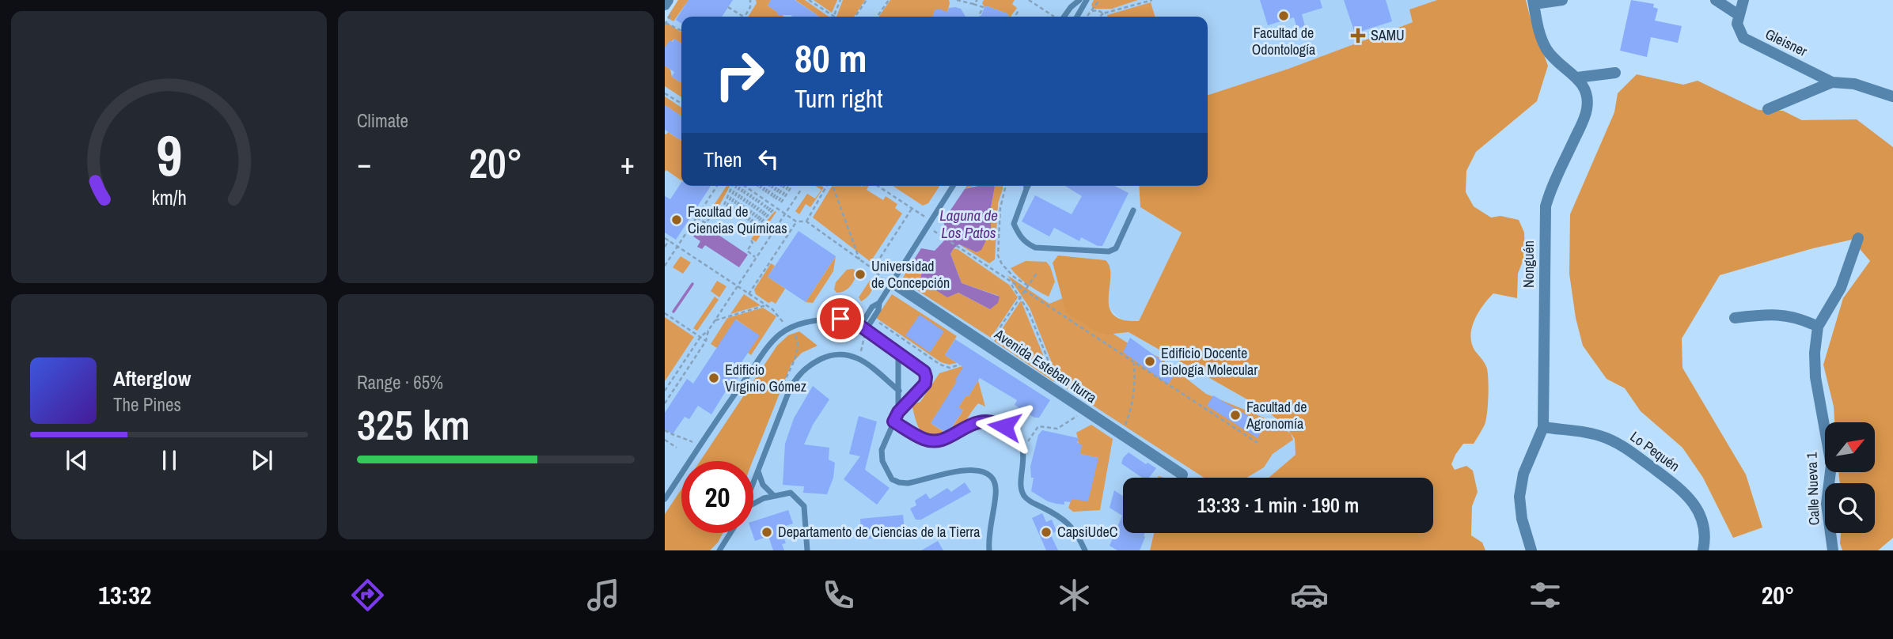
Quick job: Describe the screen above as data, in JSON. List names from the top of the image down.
{
  "streets": {
    "street": [
      "Gleisner",
      "Nonguén",
      "Avenida Esteban Iturra",
      "Lo Pequén",
      "Calle Nueva 1"
    ]
  },
  "crossings": [
    ["Nonguén", "Lo Pequén"]
  ],
  "water": ["Laguna de Los Patos"],
  "places": {
    "other": [
      "Facultad de Odontología",
      "Facultad de Ciencias Químicas",
      "Universidad de Concepción",
      "Edificio Docente Biología Molecular",
      "Edificio Virginio Gómez",
      "Facultad de Agronomía",
      "Departamento de Ciencias de la Tierra",
      "CapsiUdeC"
    ],
    "health": ["SAMU"]
  },
  "north": "top right",
  "page": {
    "tile": [
      "Climate",
      ["Range · 65%", "325 km"]
    ],
    "turn": ["80 m", "Turn right"],
    "then": "Then",
    "heat": ["−", "20°", "+"],
    "song": ["Afterglow", "The Pines"],
    "limit": "20",
    "trip": "13:33 · 1 min · 190 m",
    "tabs": ["13:32", "20°"],
    "gauge": ["9", "km/h"]
  }
}
